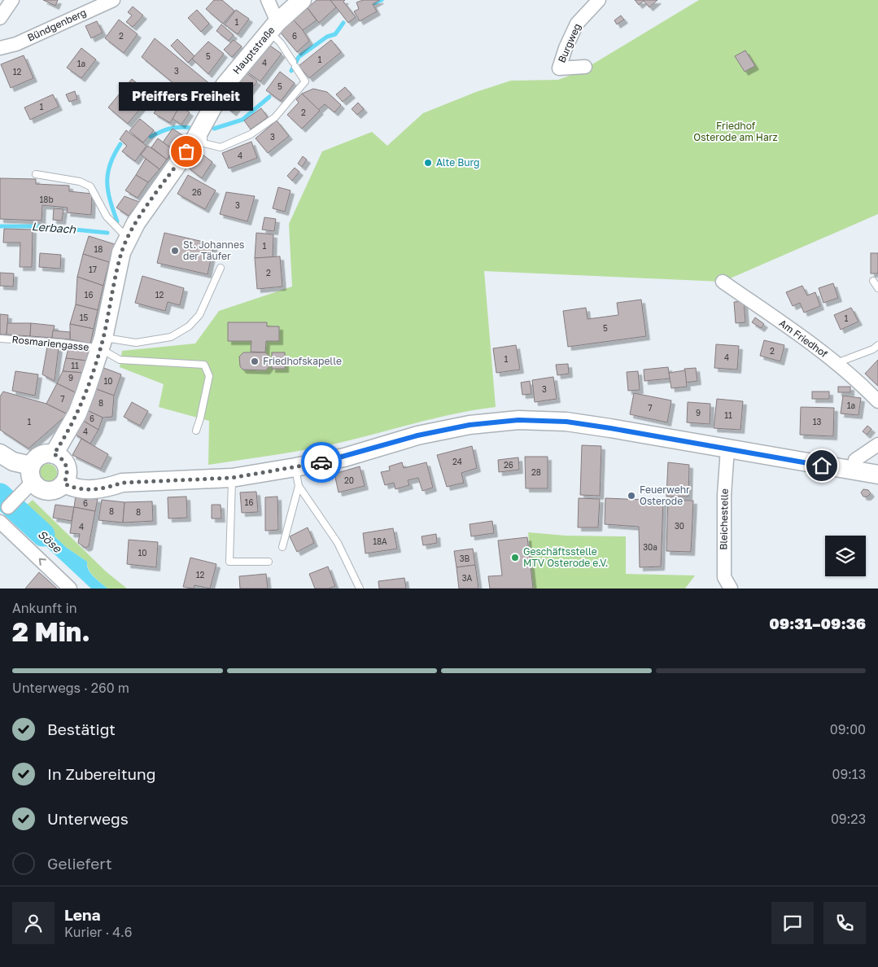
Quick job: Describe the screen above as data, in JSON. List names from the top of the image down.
{
  "streets": {
    "main road": ["Hauptstraße"],
    "street": [
      "Bündgenberg",
      "Burgweg",
      "Am Friedhof",
      "Bleichestelle"
    ],
    "lane": ["Rosmariengasse"]
  },
  "crossings": [
    ["Hauptstraße", "Rosmariengasse"]
  ],
  "water": ["Lerbach", "Söse"],
  "parks": ["Friedhof Osterode am Harz"],
  "places": [
    "Pfeiffers Freiheit",
    "Alte Burg",
    "St. Johannes der Täufer",
    "Friedhofskapelle",
    "Feuerwehr Osterode",
    "Geschäftsstelle MTV Osterode e.V."
  ],
  "house_numbers": [
    "1",
    "2",
    "6",
    "5",
    "1",
    "4",
    "1a",
    "3",
    "12",
    "5",
    "1",
    "2",
    "3",
    "4",
    "26",
    "18b",
    "3",
    "1",
    "18",
    "17",
    "2",
    "16",
    "12",
    "15",
    "1",
    "5",
    "2",
    "4",
    "1",
    "11",
    "9",
    "10",
    "3",
    "7",
    "8",
    "1a",
    "7",
    "9",
    "11",
    "6",
    "1",
    "13",
    "4",
    "24",
    "26",
    "28",
    "20",
    "16",
    "6",
    "8",
    "8",
    "30",
    "4",
    "18A",
    "30a",
    "10",
    "3B",
    "12",
    "3A"
  ],
  "page": {
    "bubble": "Pfeiffers Freiheit",
    "heading": ["2 Min.", "Ankunft in", "09:31–09:36"],
    "panel": ["Lena", "Kurier · 4.6"],
    "bar": "Unterwegs · 260 m",
    "list": [
      ["Bestätigt", "09:00"],
      ["In Zubereitung", "09:13"],
      ["Unterwegs", "09:23"],
      "Geliefert"
    ]
  }
}
